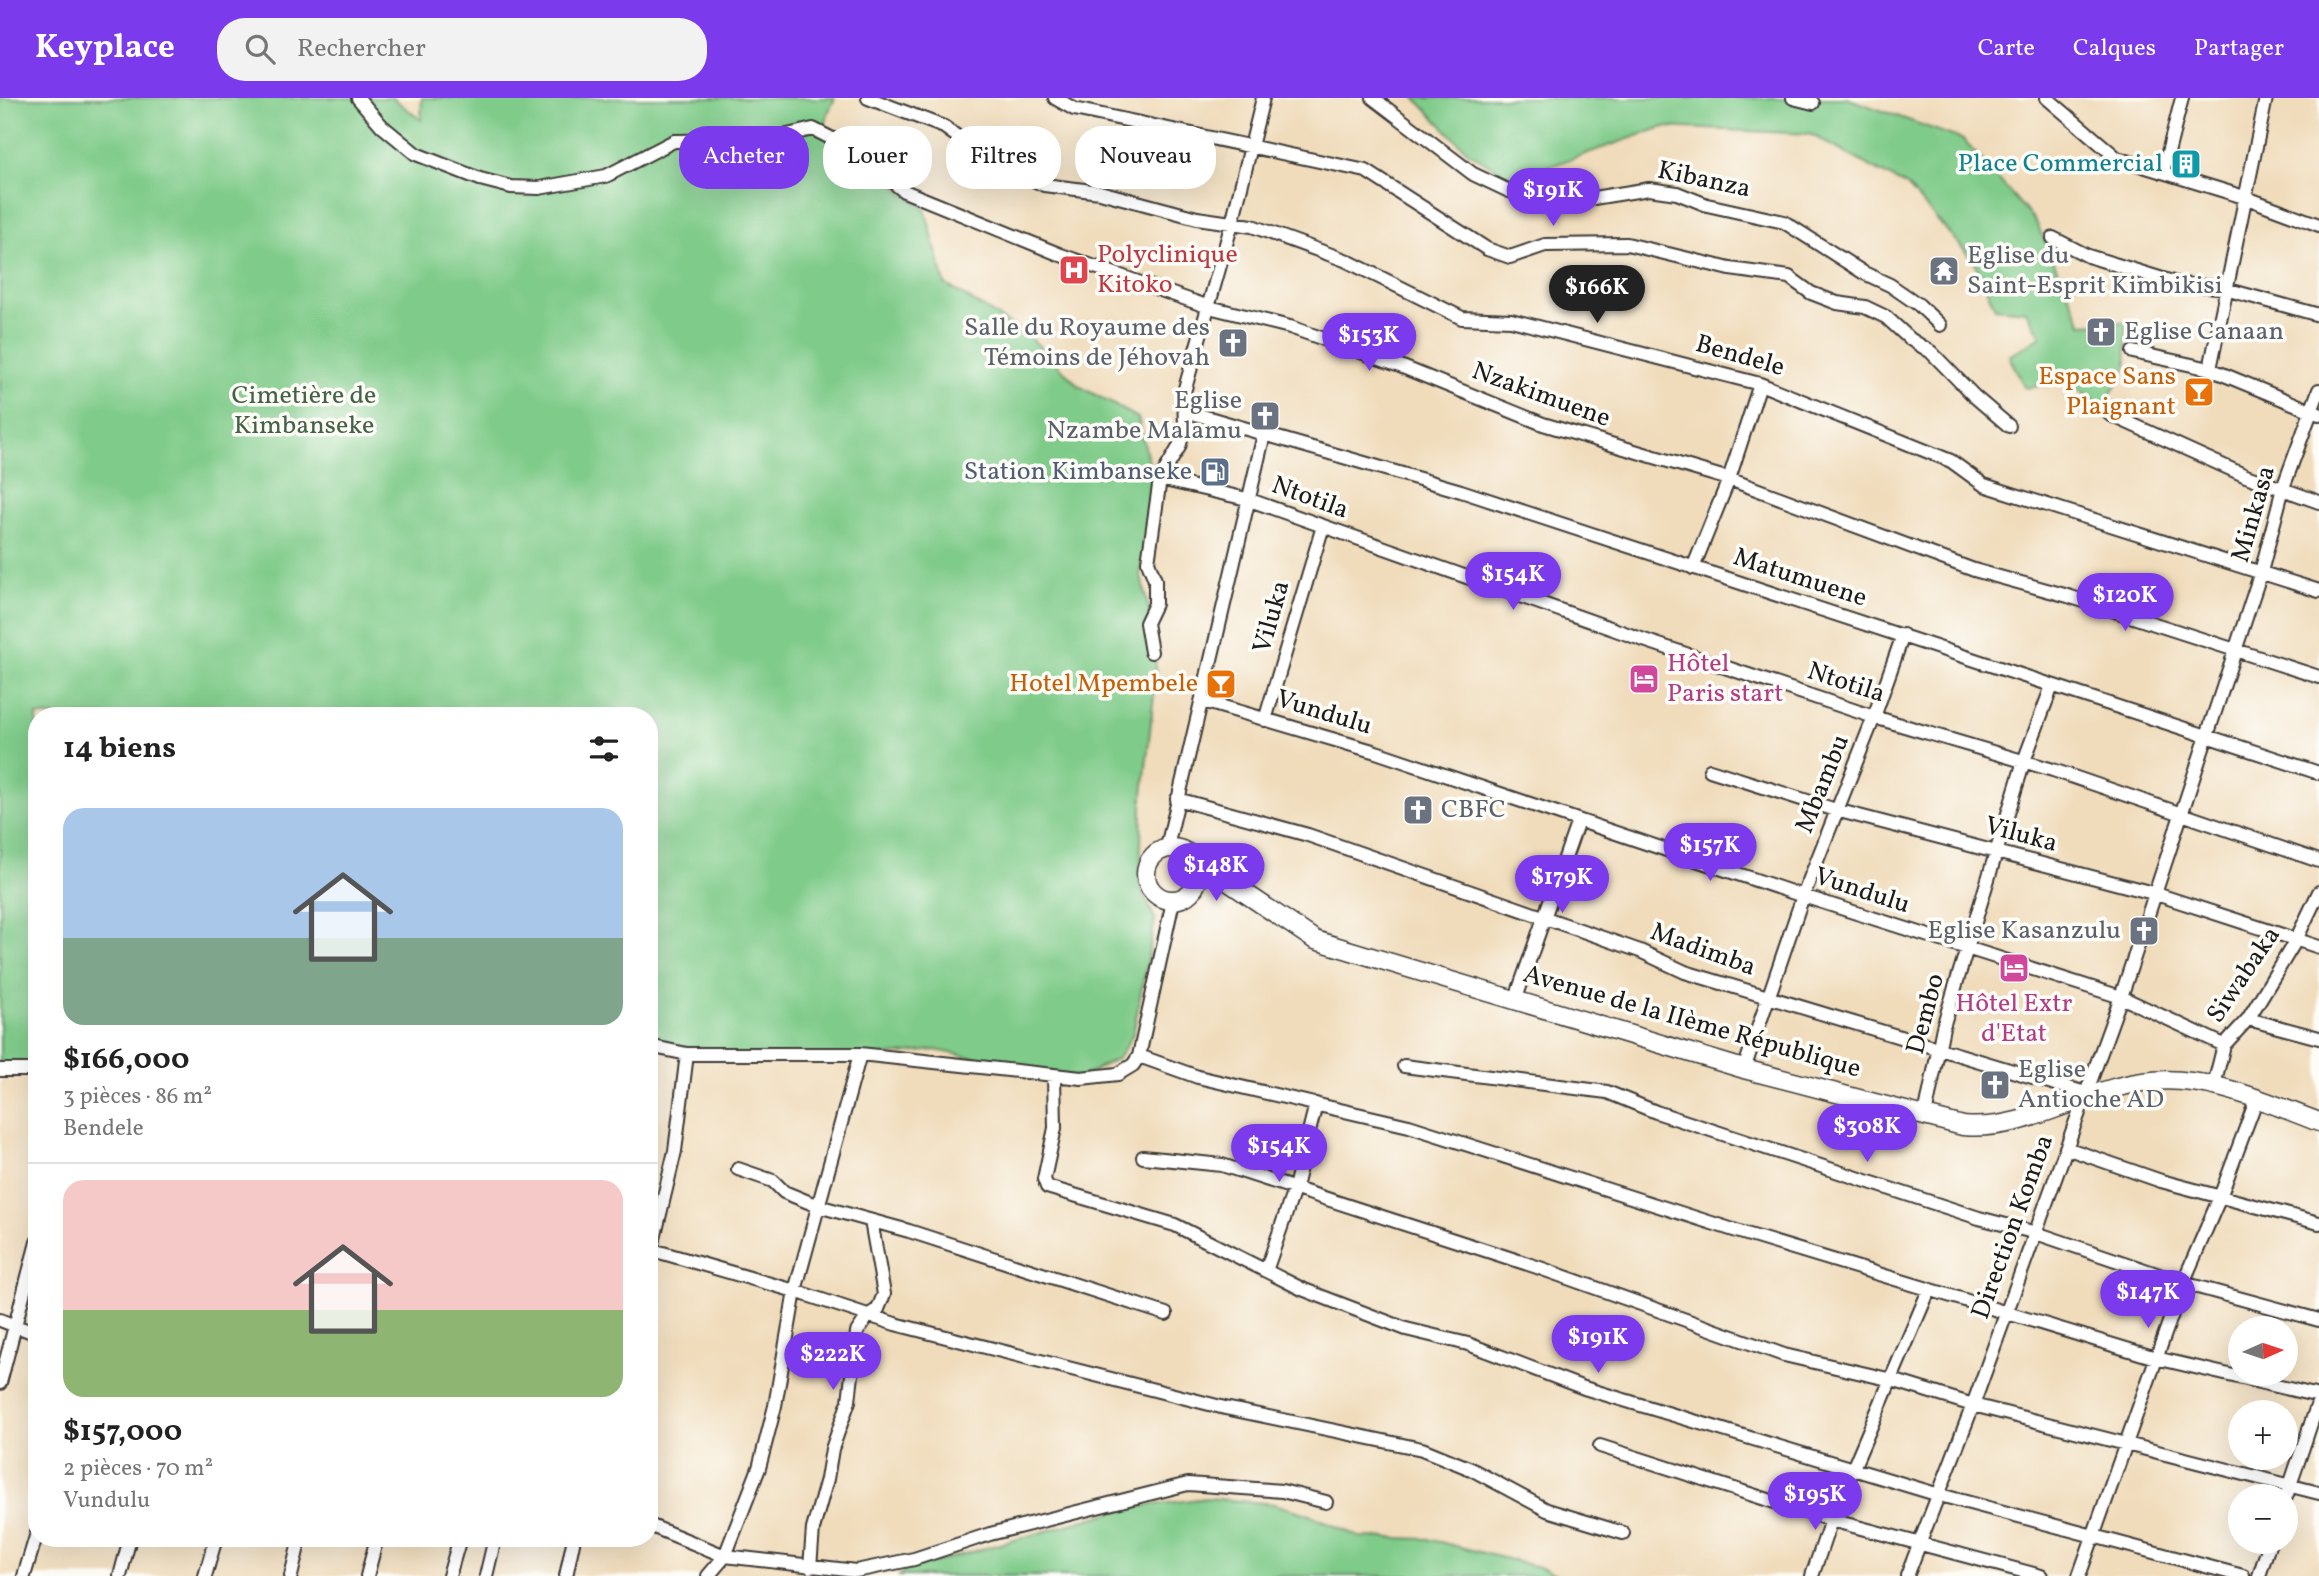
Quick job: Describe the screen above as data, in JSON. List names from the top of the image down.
{
  "streets": {
    "street": [
      "Kibanza",
      "Bendele",
      "Nzakimuene",
      "Ntotila",
      "Minkasa",
      "Matumuene",
      "Viluka",
      "Vundulu",
      "Mbambu",
      "Madimba",
      "Siwabaka",
      "Dembo",
      "Avenue de la IIème République",
      "Direction Komba"
    ]
  },
  "crossings": [
    ["Bendele", "Minkasa"],
    ["Nzakimuene", "Minkasa"],
    ["Nzakimuene", "Direction Komba"],
    ["Ntotila", "Viluka"],
    ["Ntotila", "Mbambu"],
    ["Ntotila", "Dembo"],
    ["Ntotila", "Direction Komba"],
    ["Minkasa", "Direction Komba"],
    ["Matumuene", "Mbambu"],
    ["Matumuene", "Dembo"],
    ["Matumuene", "Direction Komba"],
    ["Viluka", "Vundulu"],
    ["Viluka", "Mbambu"],
    ["Viluka", "Siwabaka"],
    ["Viluka", "Dembo"],
    ["Viluka", "Direction Komba"],
    ["Vundulu", "Mbambu"],
    ["Vundulu", "Siwabaka"],
    ["Vundulu", "Dembo"],
    ["Vundulu", "Direction Komba"],
    ["Mbambu", "Madimba"],
    ["Mbambu", "Avenue de la IIème République"],
    ["Madimba", "Dembo"],
    ["Madimba", "Avenue de la IIème République"],
    ["Madimba", "Direction Komba"],
    ["Siwabaka", "Avenue de la IIème République"],
    ["Dembo", "Avenue de la IIème République"],
    ["Avenue de la IIème République", "Direction Komba"]
  ],
  "parks": ["Cimetière de Kimbanseke"],
  "places": {
    "building": ["Place Commercial"],
    "hospital": ["Polyclinique Kitoko"],
    "temple": ["Eglise du Saint-Esprit Kimbikisi"],
    "church": [
      "Eglise Canaan",
      "Salle du Royaume des Témoins de Jéhovah",
      "Eglise Nzambe Malamu",
      "CBFC",
      "Eglise Kasanzulu",
      "Eglise Antioche AD"
    ],
    "bar": ["Espace Sans Plaignant", "Hotel Mpembele"],
    "fuel station": ["Station Kimbanseke"],
    "hotel": ["Hôtel Paris start", "Hôtel Extr d'Etat"]
  },
  "north": "right",
  "page": {
    "header": "Keyplace",
    "search": "Rechercher",
    "nav": ["Carte", "Calques", "Partager"],
    "chip": [
      "Acheter",
      "Louer",
      "Filtres",
      "Nouveau"
    ],
    "price": [
      "$191K",
      "$166K",
      "$153K",
      "$154K",
      "$120K",
      "$157K",
      "$148K",
      "$179K",
      "$308K",
      "$154K",
      "$147K",
      "$191K",
      "$222K",
      "$195K"
    ],
    "heading": "14 biens",
    "list": [
      {
        "name": "$166,000",
        "note": "3 pièces · 86 m² · Bendele"
      },
      {
        "name": "$157,000",
        "note": "2 pièces · 70 m² · Vundulu"
      }
    ],
    "map_buttons": ["+", "−"]
  }
}
